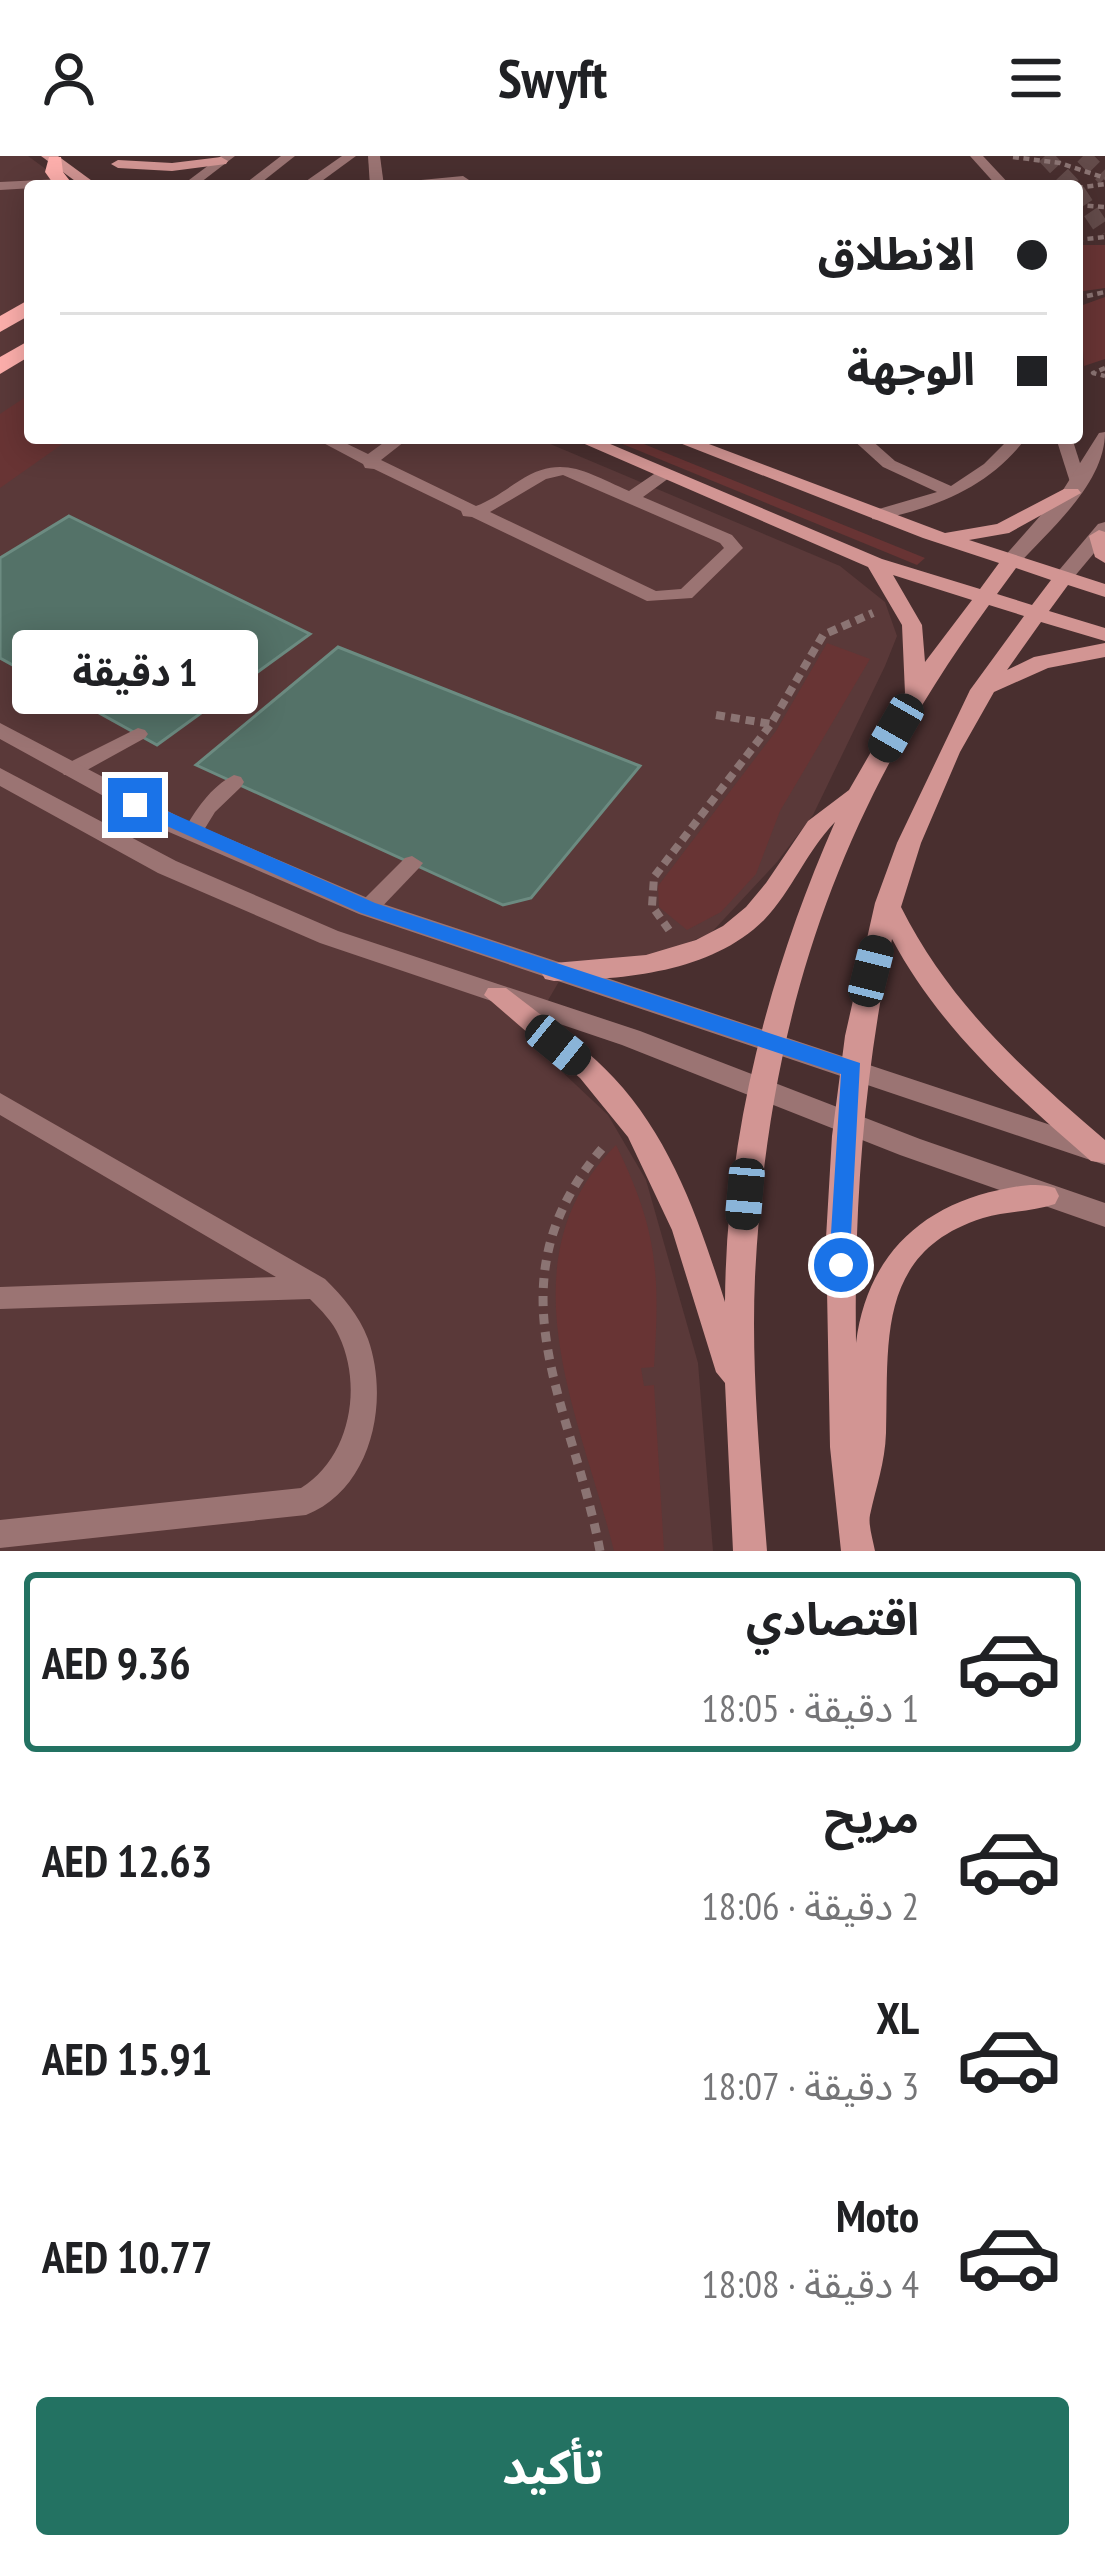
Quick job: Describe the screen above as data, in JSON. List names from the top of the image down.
{
  "page": {
    "header": "Swyft",
    "banner": ["الانطلاق", "الوجهة"],
    "bubble": "1 دقيقة",
    "list": [
      {
        "name": "اقتصادي",
        "note": "1 دقيقة · 18:05",
        "value": "AED 9.36"
      },
      {
        "name": "مريح",
        "note": "2 دقيقة · 18:06",
        "value": "AED 12.63"
      },
      {
        "name": "XL",
        "note": "3 دقيقة · 18:07",
        "value": "AED 15.91"
      },
      {
        "name": "Moto",
        "note": "4 دقيقة · 18:08",
        "value": "AED 10.77"
      }
    ],
    "buttons": "تأكيد"
  }
}
